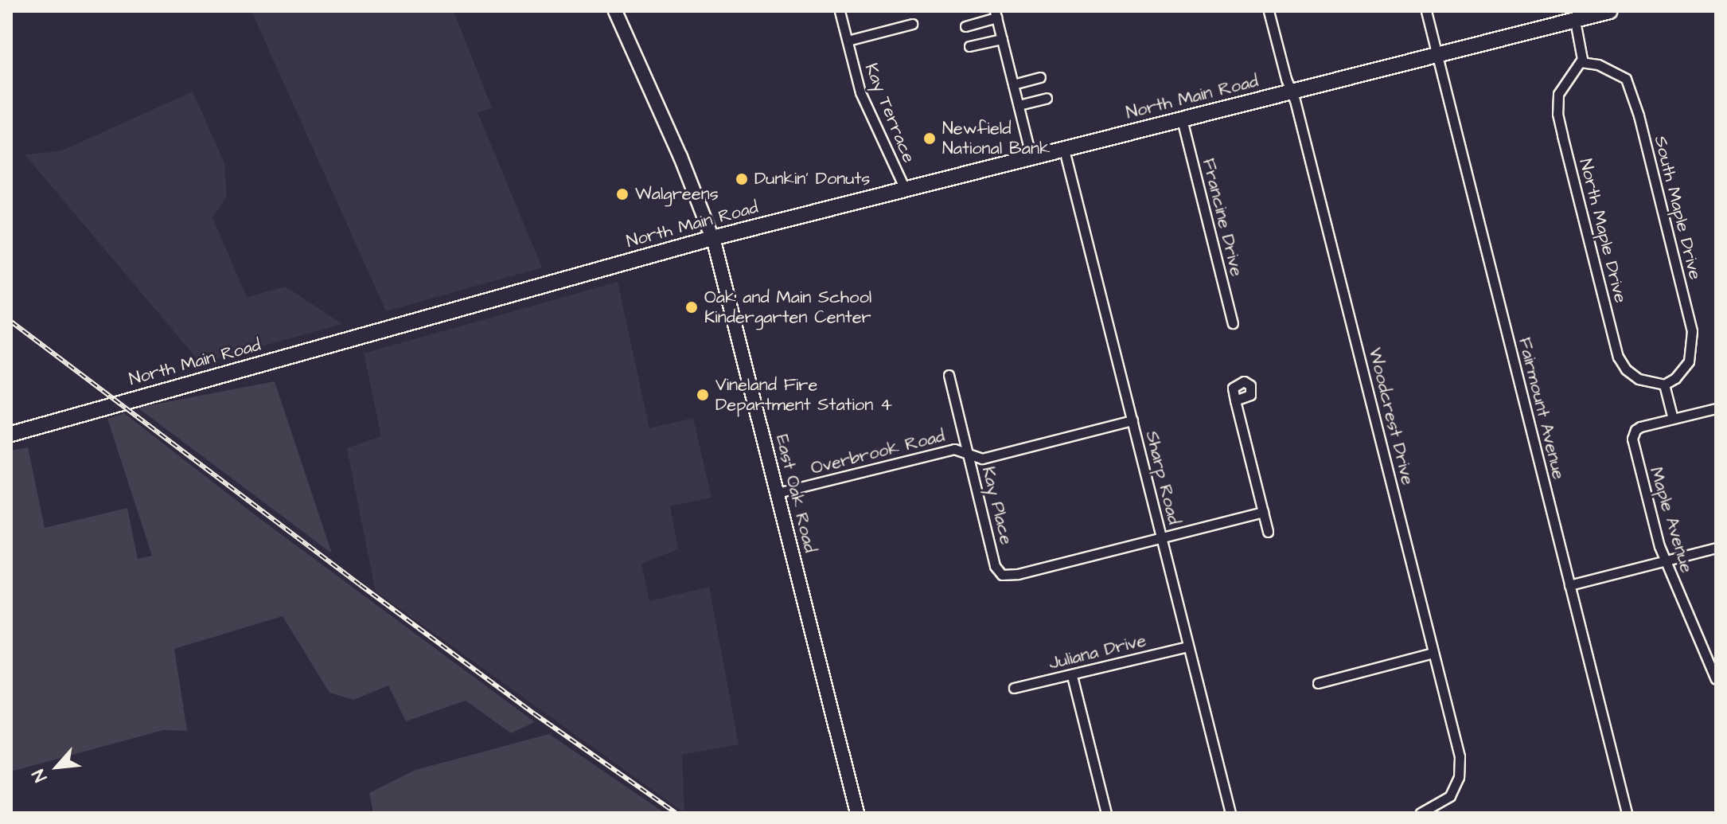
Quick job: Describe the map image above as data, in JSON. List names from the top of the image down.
{
  "streets": {
    "main road": ["North Main Road"],
    "street": [
      "Kay Terrace",
      "South Maple Drive",
      "Francine Drive",
      "North Maple Drive",
      "Fairmount Avenue",
      "Woodcrest Drive",
      "Overbrook Road",
      "Sharp Road",
      "East Oak Road",
      "Kay Place",
      "Maple Avenue",
      "Juliana Drive"
    ]
  },
  "crossings": [
    ["North Main Road", "Kay Terrace"],
    ["North Main Road", "Francine Drive"],
    ["North Main Road", "Fairmount Avenue"],
    ["North Main Road", "Woodcrest Drive"],
    ["North Main Road", "Sharp Road"],
    ["North Main Road", "East Oak Road"],
    ["South Maple Drive", "North Maple Drive"],
    ["Overbrook Road", "Sharp Road"],
    ["Overbrook Road", "East Oak Road"],
    ["Overbrook Road", "Kay Place"],
    ["Sharp Road", "Kay Place"],
    ["Sharp Road", "Juliana Drive"]
  ],
  "places": [
    "Newfield National Bank",
    "Dunkin' Donuts",
    "Walgreens",
    "Oak and Main School Kindergarten Center",
    "Vineland Fire Department Station 4"
  ],
  "north": "bottom left"
}
